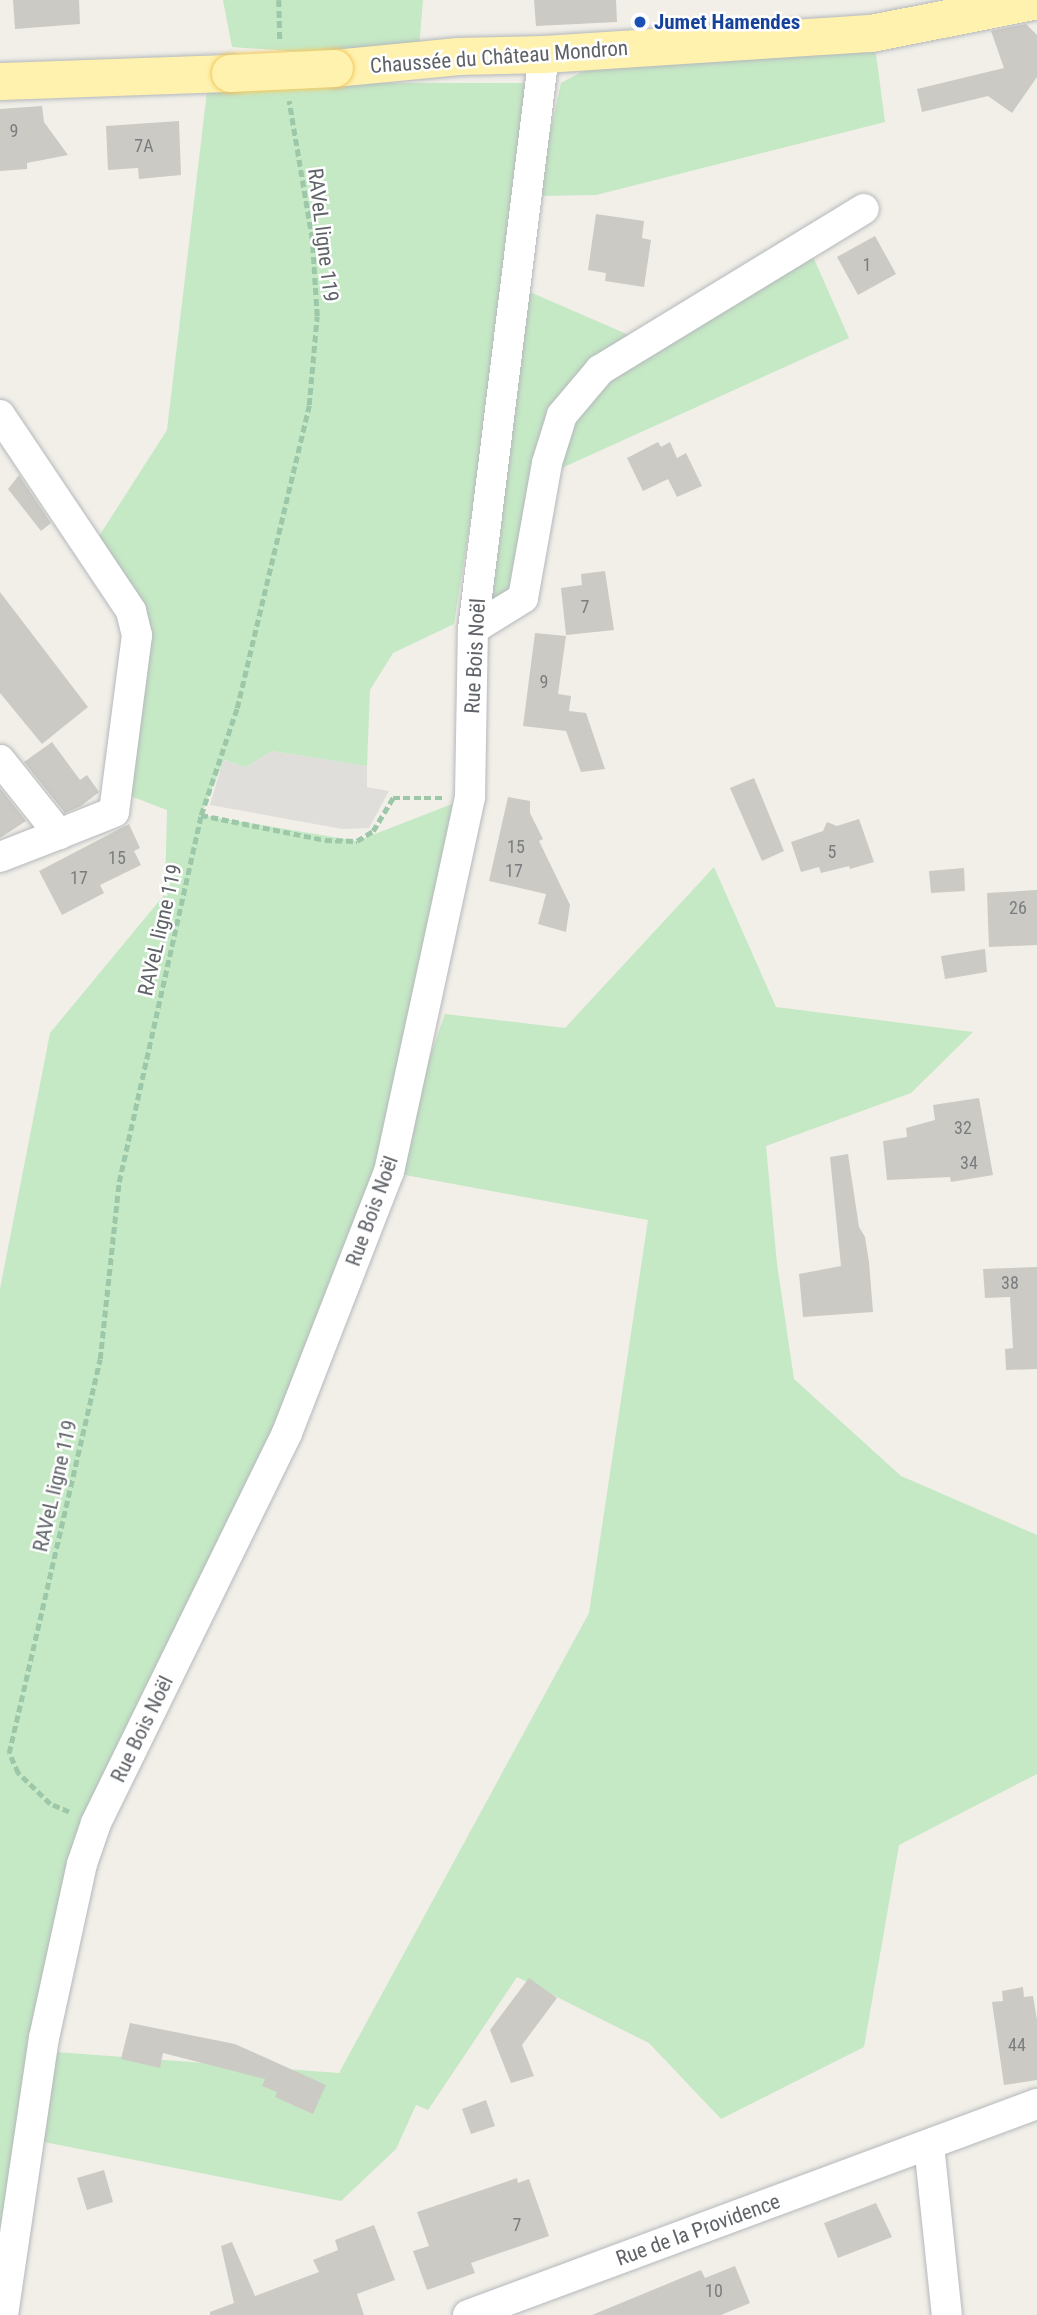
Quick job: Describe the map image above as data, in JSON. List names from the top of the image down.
{
  "streets": {
    "main road": ["Chaussée du Château Mondron"],
    "street": ["Rue Bois Noël", "Rue de la Providence"],
    "path": ["RAVeL ligne 119"]
  },
  "crossings": [
    ["Chaussée du Château Mondron", "Rue Bois Noël"],
    ["RAVeL ligne 119", "Rue Bois Noël"]
  ],
  "places": ["Jumet Hamendes"],
  "house_numbers": [
    "9",
    "7A",
    "1",
    "7",
    "9",
    "15",
    "5",
    "15",
    "17",
    "17",
    "26",
    "32",
    "34",
    "38",
    "44",
    "7",
    "10"
  ]
}
